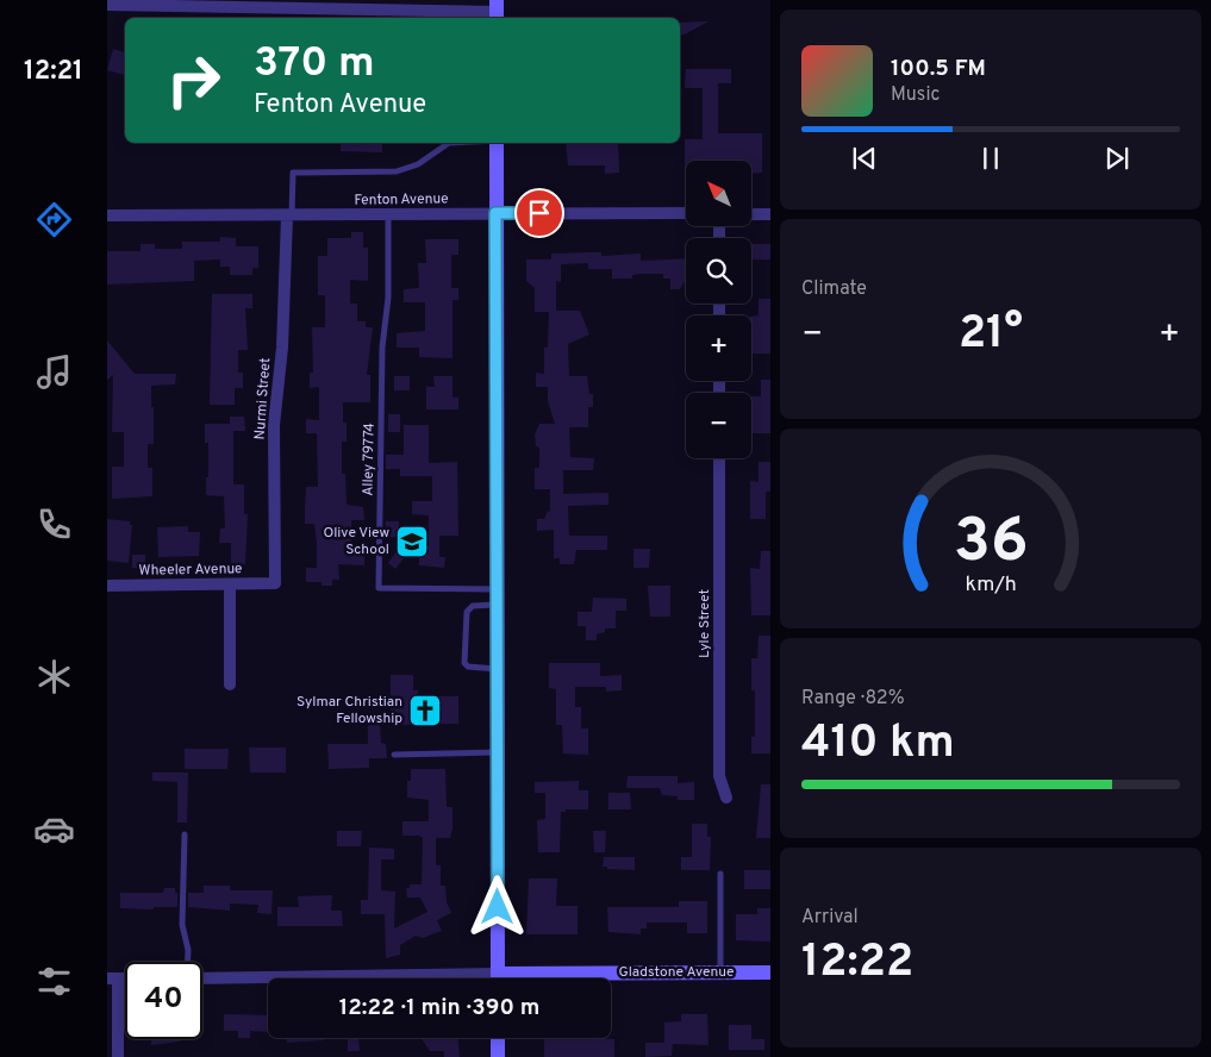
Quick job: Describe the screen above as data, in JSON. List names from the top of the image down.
{
  "streets": {
    "street": [
      "Fenton Avenue",
      "Nurmi Street",
      "Wheeler Avenue",
      "Lyle Street",
      "Gladstone Avenue"
    ],
    "lane": ["Alley 79774"]
  },
  "crossings": [
    ["Fenton Avenue", "Nurmi Street"],
    ["Fenton Avenue", "Alley 79774"],
    ["Nurmi Street", "Wheeler Avenue"]
  ],
  "places": {
    "school or university": ["Olive View School"],
    "church": ["Sylmar Christian Fellowship"]
  },
  "north": "top left",
  "page": {
    "tabs": "12:21",
    "turn": ["370 m", "Fenton Avenue"],
    "song": ["100.5 FM", "Music"],
    "map_buttons": ["+", "−"],
    "tile": [
      "Climate",
      ["Range · 82%", "410 km"],
      ["Arrival", "12:22"]
    ],
    "heat": ["−", "21°", "+"],
    "limit": "40",
    "trip": "12:22 · 1 min · 390 m",
    "gauge": ["36", "km/h"]
  }
}
